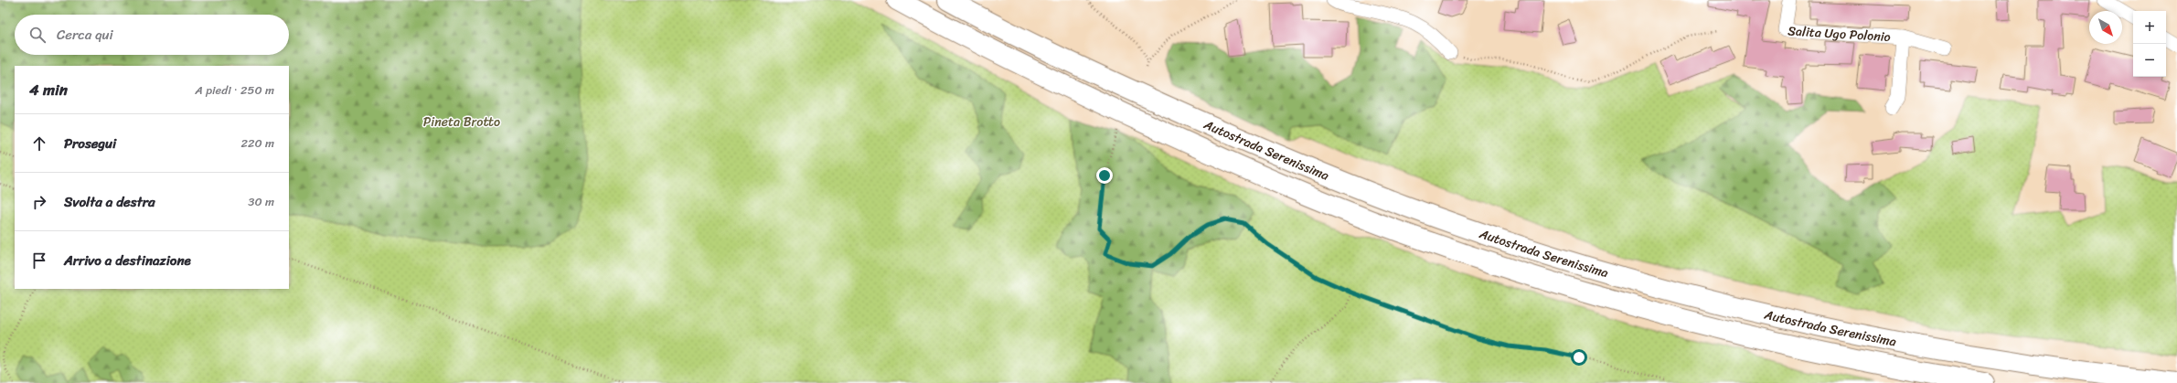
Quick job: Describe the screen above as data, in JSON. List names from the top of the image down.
{
  "streets": {
    "highway": ["Autostrada Serenissima"],
    "street": ["Salita Ugo Polonio"]
  },
  "parks": ["Pineta Brotto"],
  "north": "bottom right",
  "page": {
    "map_buttons": ["+", "−"],
    "search": "Cerca qui",
    "heading": ["4 min", "A piedi · 250 m"],
    "list": [
      ["Prosegui", "220 m"],
      ["Svolta a destra", "30 m"],
      "Arrivo a destinazione"
    ]
  }
}
